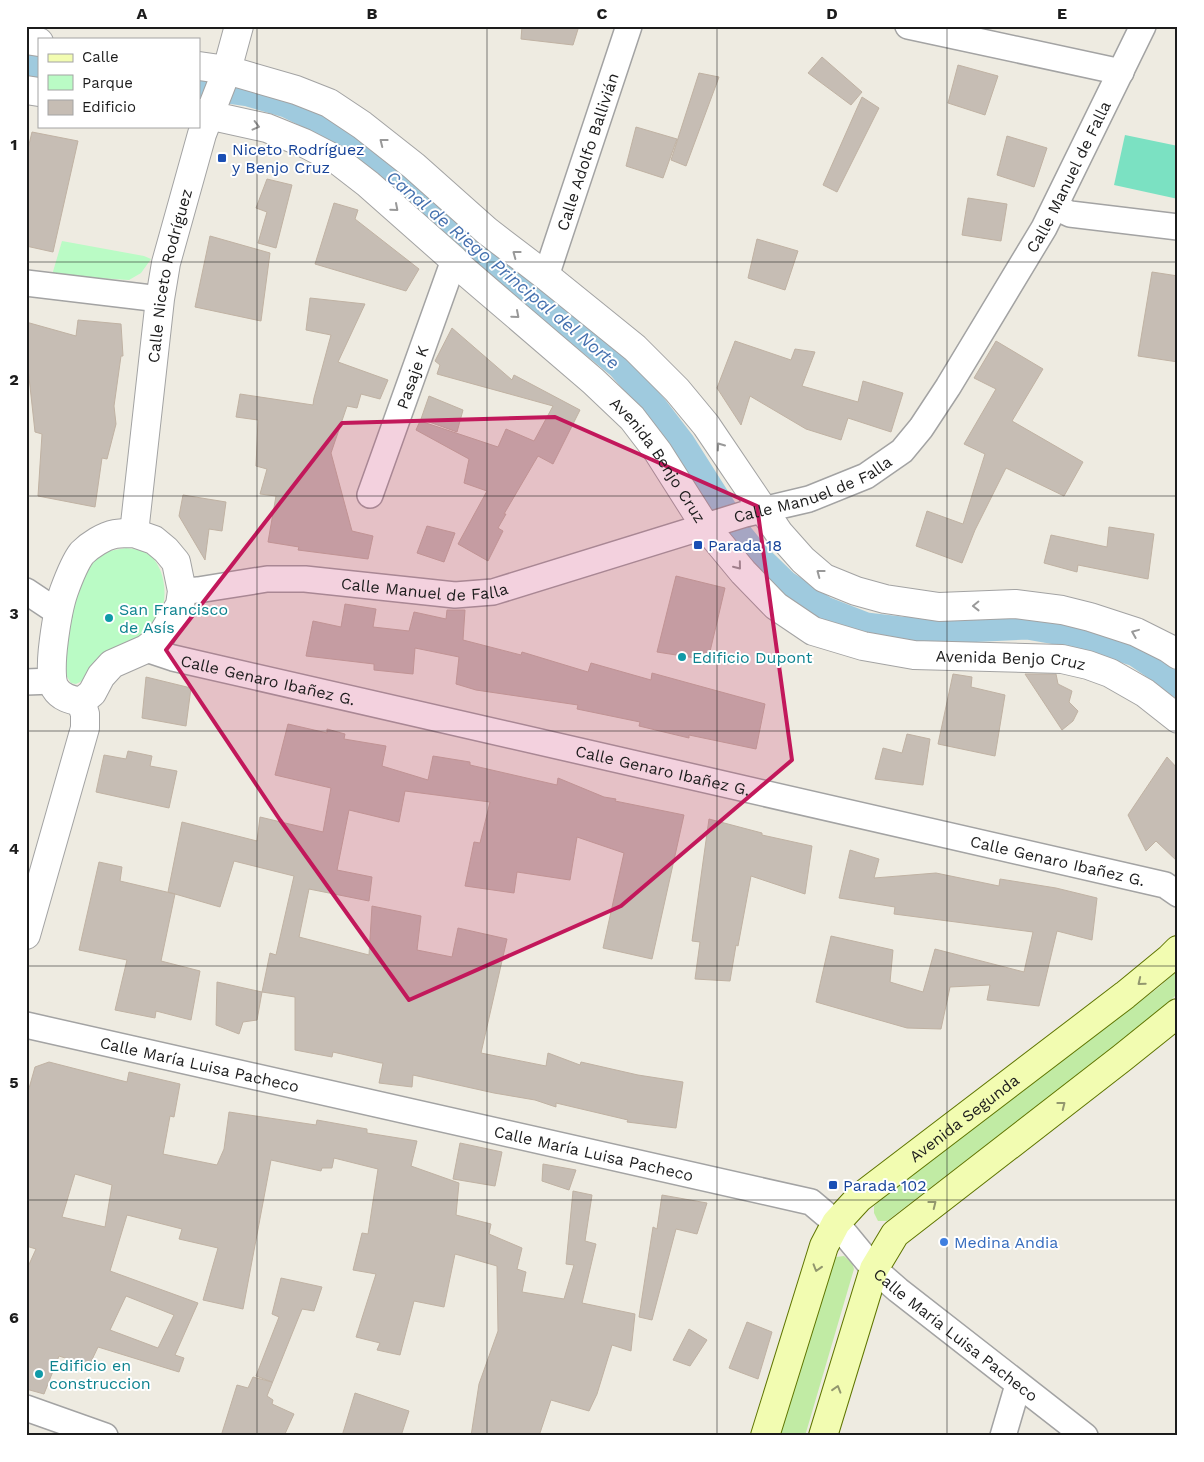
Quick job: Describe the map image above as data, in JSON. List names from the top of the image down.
{
  "streets": {
    "main road": ["Avenida Segunda"],
    "street": [
      "Calle Adolfo Ballivián",
      "Calle Manuel de Falla",
      "Calle Niceto Rodríguez",
      "Pasaje K",
      "Avenida Benjo Cruz",
      "Calle Genaro Ibañez G.",
      "Calle María Luisa Pacheco"
    ]
  },
  "crossings": [
    ["Calle Manuel de Falla", "Avenida Benjo Cruz"],
    ["Calle Niceto Rodríguez", "Avenida Benjo Cruz"],
    ["Pasaje K", "Avenida Benjo Cruz"],
    ["Calle María Luisa Pacheco", "Avenida Segunda"]
  ],
  "water": ["Canal de Riego Principal del Norte"],
  "places": {
    "transit": ["Niceto Rodríguez y Benjo Cruz", "Parada 18", "Parada 102"],
    "other": [
      "San Francisco de Asís",
      "Edificio Dupont",
      "Medina Andia",
      "Edificio en construccion"
    ]
  },
  "legend": ["Calle", "Parque", "Edificio"],
  "grid": {
    "columns": [
      "A",
      "B",
      "C",
      "D",
      "E"
    ],
    "rows": [
      "1",
      "2",
      "3",
      "4",
      "5",
      "6"
    ]
  }
}
